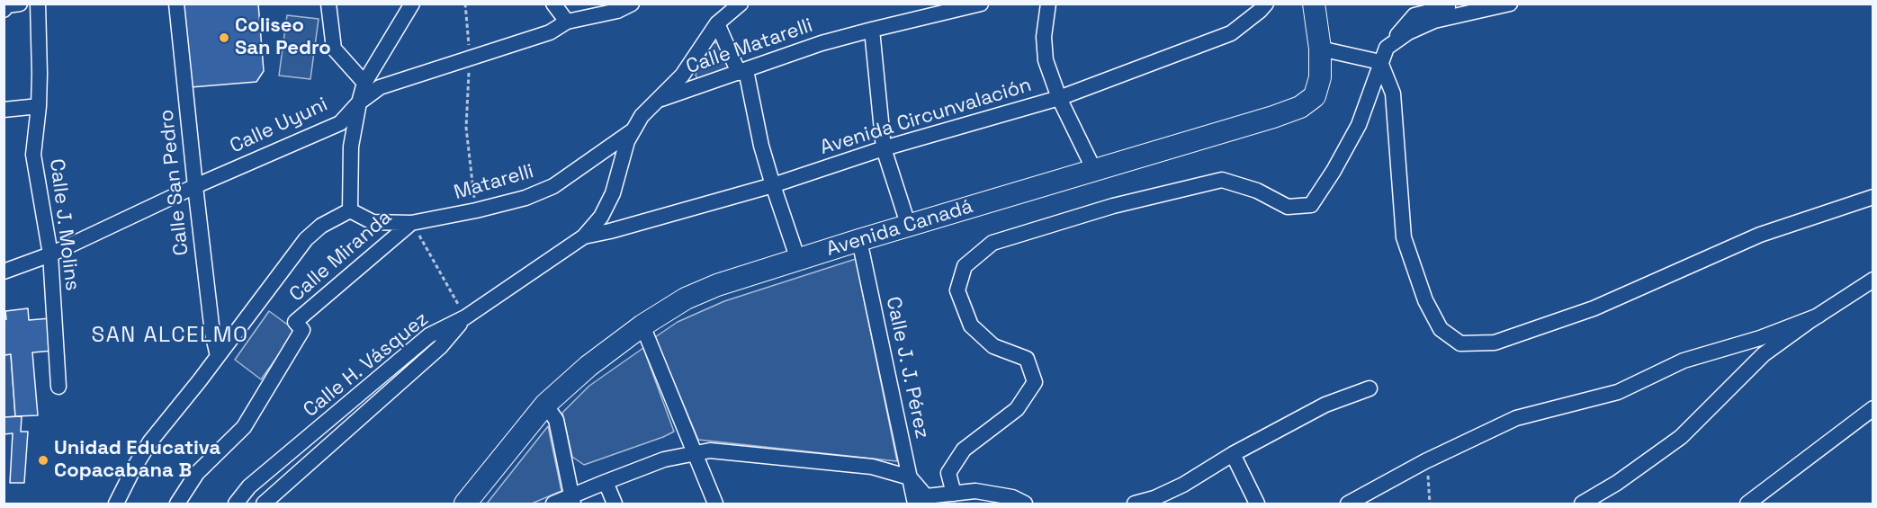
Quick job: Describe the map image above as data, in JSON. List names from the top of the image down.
{
  "streets": {
    "highway": ["Avenida Canadá"],
    "street": [
      "Calle Matarelli",
      "Avenida Circunvalación",
      "Calle Uyuni",
      "Calle San Pedro",
      "Matarelli",
      "Calle J. Molins",
      "Calle Miranda",
      "Calle H. Vásquez",
      "Calle J. J. Pérez"
    ]
  },
  "crossings": [
    ["Calle Uyuni", "Calle San Pedro"],
    ["Calle Uyuni", "Calle J. Molins"],
    ["Matarelli", "Calle Miranda"],
    ["Avenida Canadá", "Calle J. J. Pérez"]
  ],
  "districts": ["SAN ALCELMO"],
  "places": ["Coliseo San Pedro", "Unidad Educativa Copacabana B"]
}
